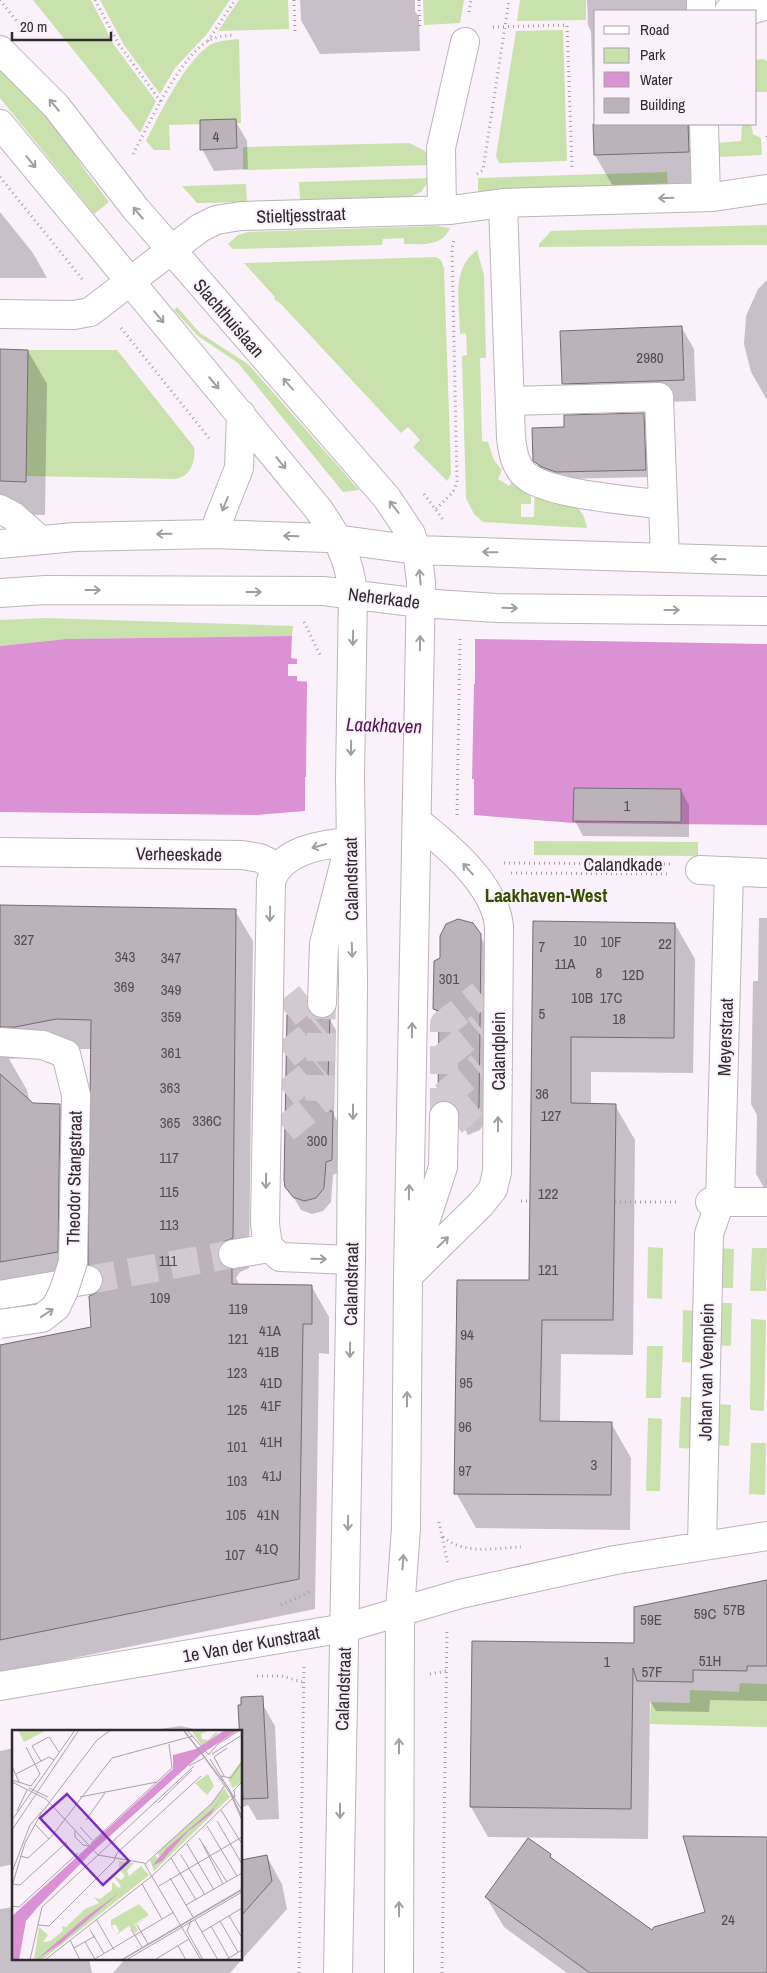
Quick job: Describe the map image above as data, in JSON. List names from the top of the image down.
{
  "streets": {
    "main road": [
      "Stieltjesstraat",
      "Slachthuislaan",
      "Neherkade",
      "Verheeskade",
      "Calandstraat",
      "Meyerstraat",
      "Calandplein",
      "Theodor Stangstraat",
      "Johan van Veenplein",
      "1e Van der Kunstraat"
    ],
    "path": ["Calandkade"]
  },
  "crossings": [
    ["Stieltjesstraat", "Slachthuislaan"],
    ["Slachthuislaan", "Neherkade"],
    ["Neherkade", "Calandstraat"],
    ["Calandstraat", "1e Van der Kunstraat"],
    ["Meyerstraat", "Johan van Veenplein"],
    ["Johan van Veenplein", "1e Van der Kunstraat"]
  ],
  "districts": ["Laakhaven-West"],
  "water": ["Laakhaven"],
  "house_numbers": [
    "4",
    "2980",
    "1",
    "327",
    "10",
    "10F",
    "22",
    "7",
    "343",
    "347",
    "11A",
    "8",
    "12D",
    "301",
    "369",
    "349",
    "10B",
    "17C",
    "5",
    "359",
    "18",
    "361",
    "363",
    "36",
    "127",
    "336C",
    "365",
    "300",
    "117",
    "115",
    "122",
    "113",
    "111",
    "121",
    "109",
    "119",
    "41A",
    "94",
    "121",
    "41B",
    "123",
    "41D",
    "95",
    "41F",
    "125",
    "96",
    "41H",
    "101",
    "3",
    "97",
    "41J",
    "103",
    "105",
    "41N",
    "41Q",
    "107",
    "57B",
    "59C",
    "59E",
    "51H",
    "1",
    "57F",
    "24"
  ],
  "legend": [
    "Road",
    "Park",
    "Water",
    "Building"
  ],
  "scale_bar": "20 m"
}
